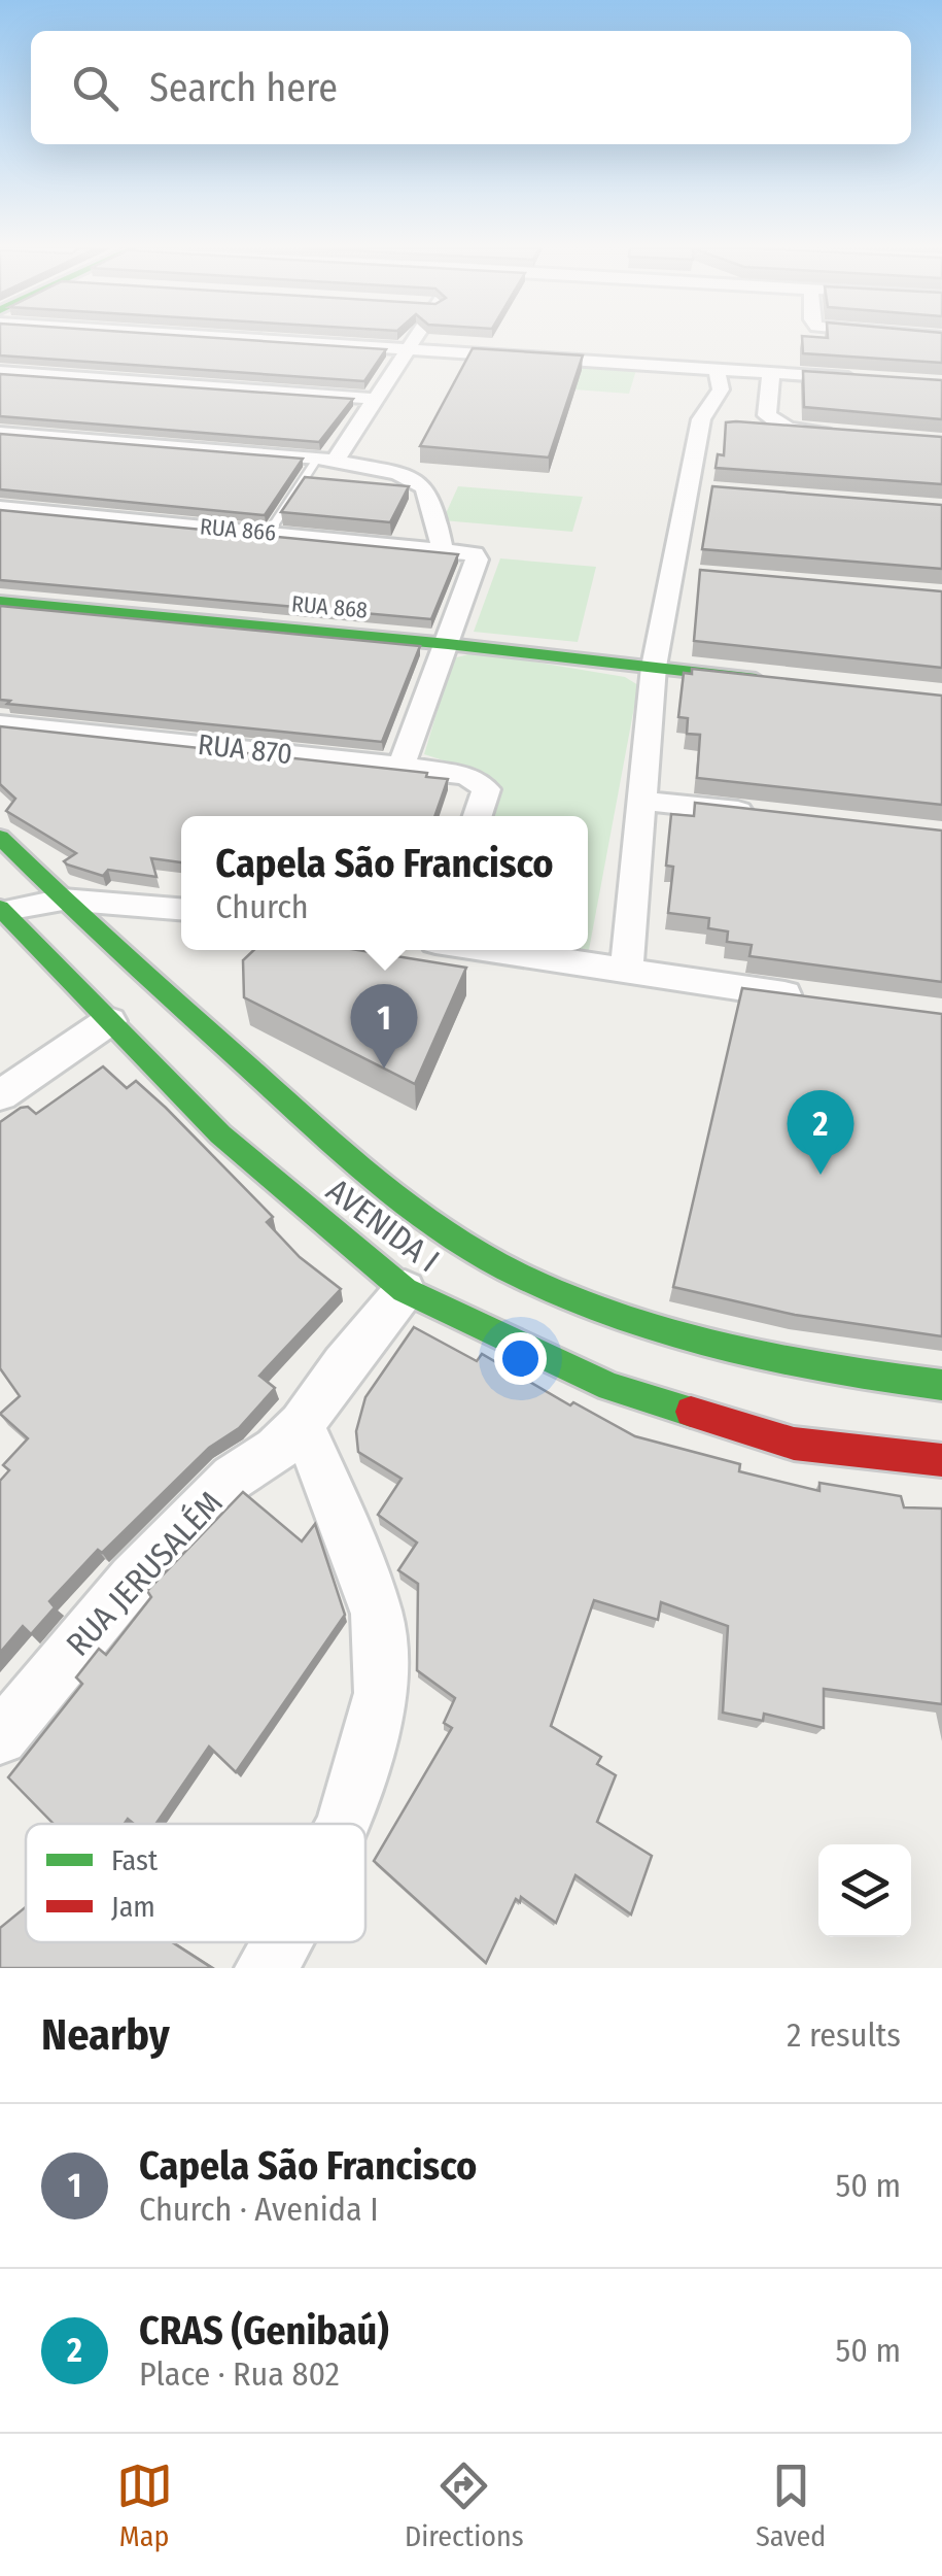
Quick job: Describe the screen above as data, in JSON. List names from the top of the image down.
{
  "streets": {
    "street": [
      "RUA 866",
      "RUA 868",
      "RUA 870",
      "AVENIDA I",
      "RUA JERUSALÉM"
    ]
  },
  "crossings": [
    ["RUA 866", "RUA 868"],
    ["AVENIDA I", "RUA JERUSALÉM"]
  ],
  "legend": ["Fast", "Jam"],
  "page": {
    "search": "Search here",
    "popup": ["Capela São Francisco", "Church"],
    "pins": ["1", "2"],
    "heading": ["Nearby", "2 results"],
    "list": [
      {
        "mark": "1",
        "name": "Capela São Francisco",
        "note": "Church · Avenida I",
        "value": "50 m"
      },
      {
        "mark": "2",
        "name": "CRAS (Genibaú)",
        "note": "Place · Rua 802",
        "value": "50 m"
      }
    ],
    "nav": ["Map", "Directions", "Saved"]
  }
}
